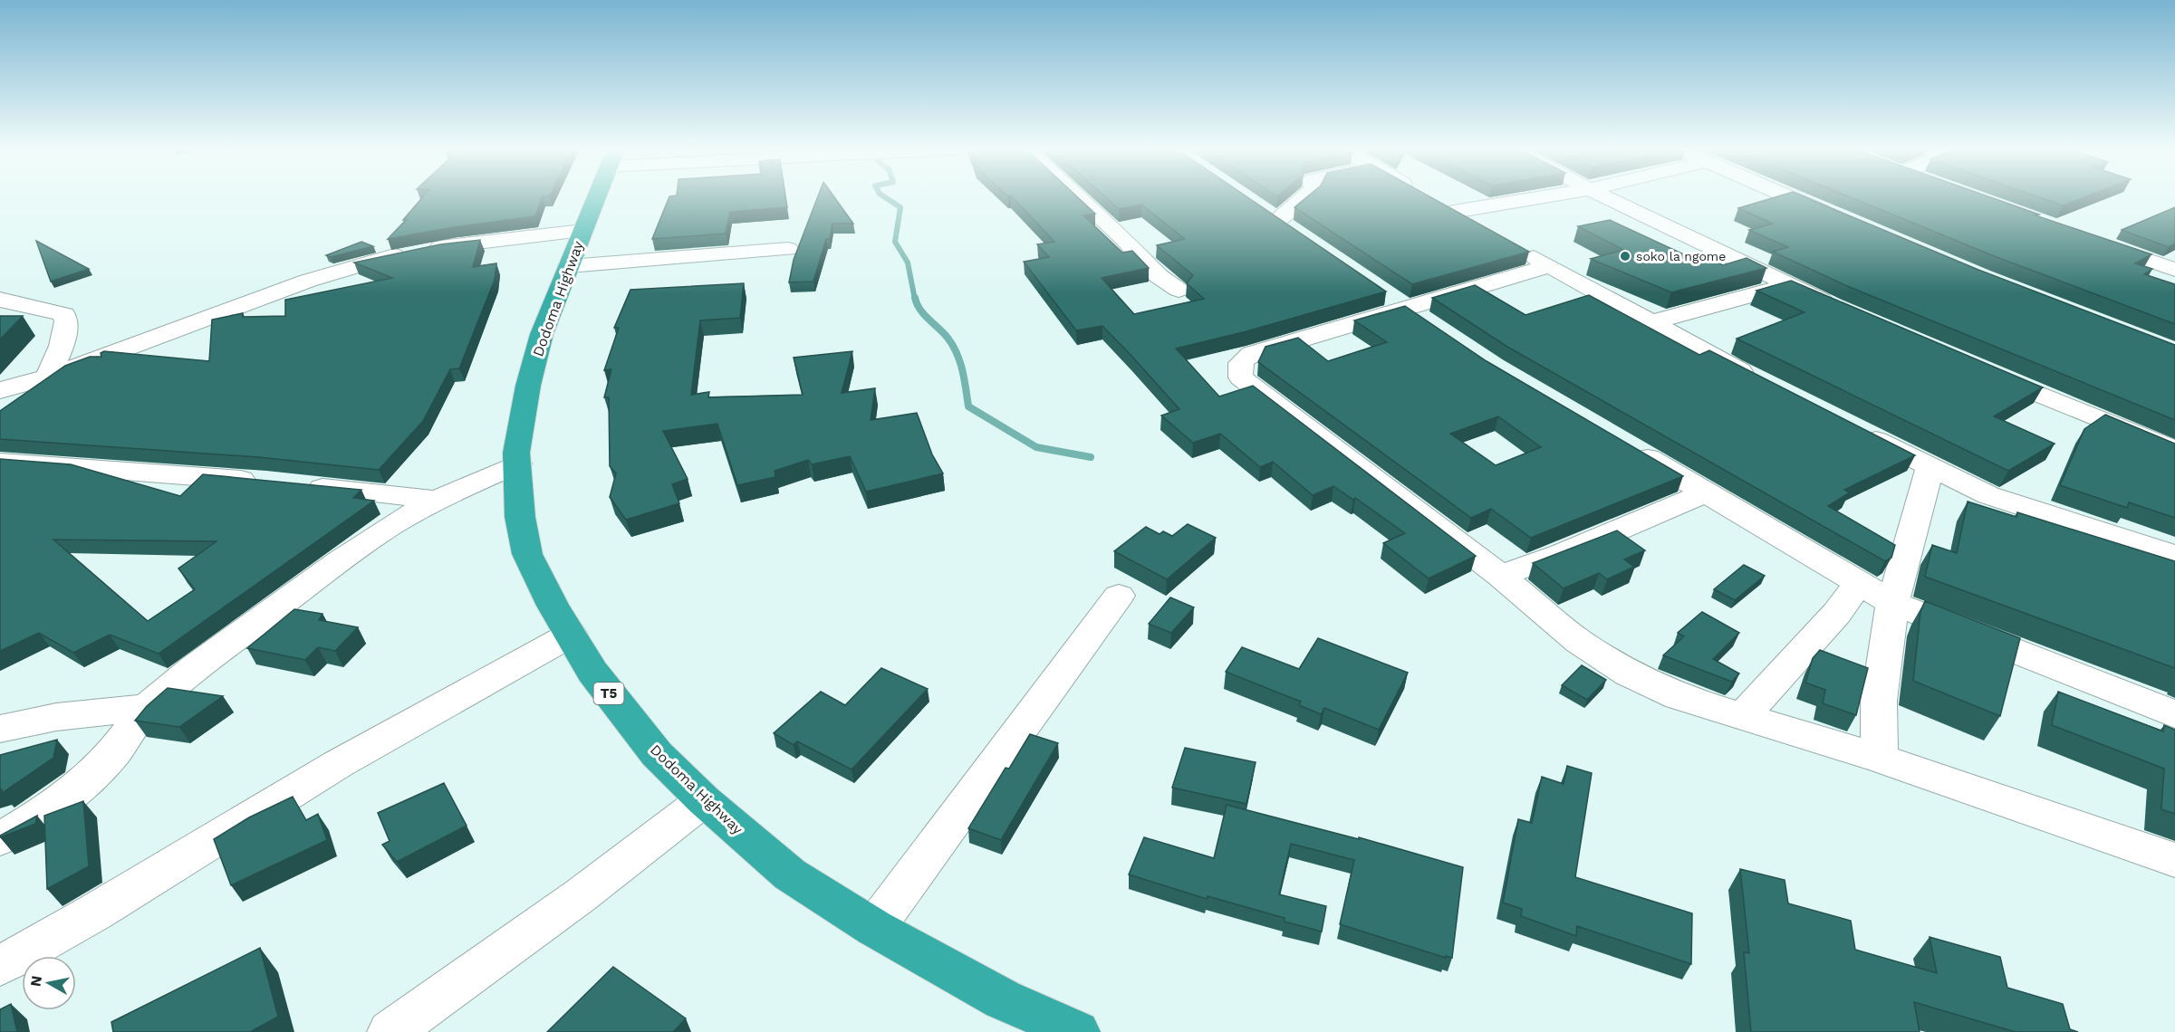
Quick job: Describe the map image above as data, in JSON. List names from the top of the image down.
{
  "streets": {
    "highway": ["Dodoma Highway", "T5"]
  },
  "places": ["soko la ngome"],
  "north": "left"
}
